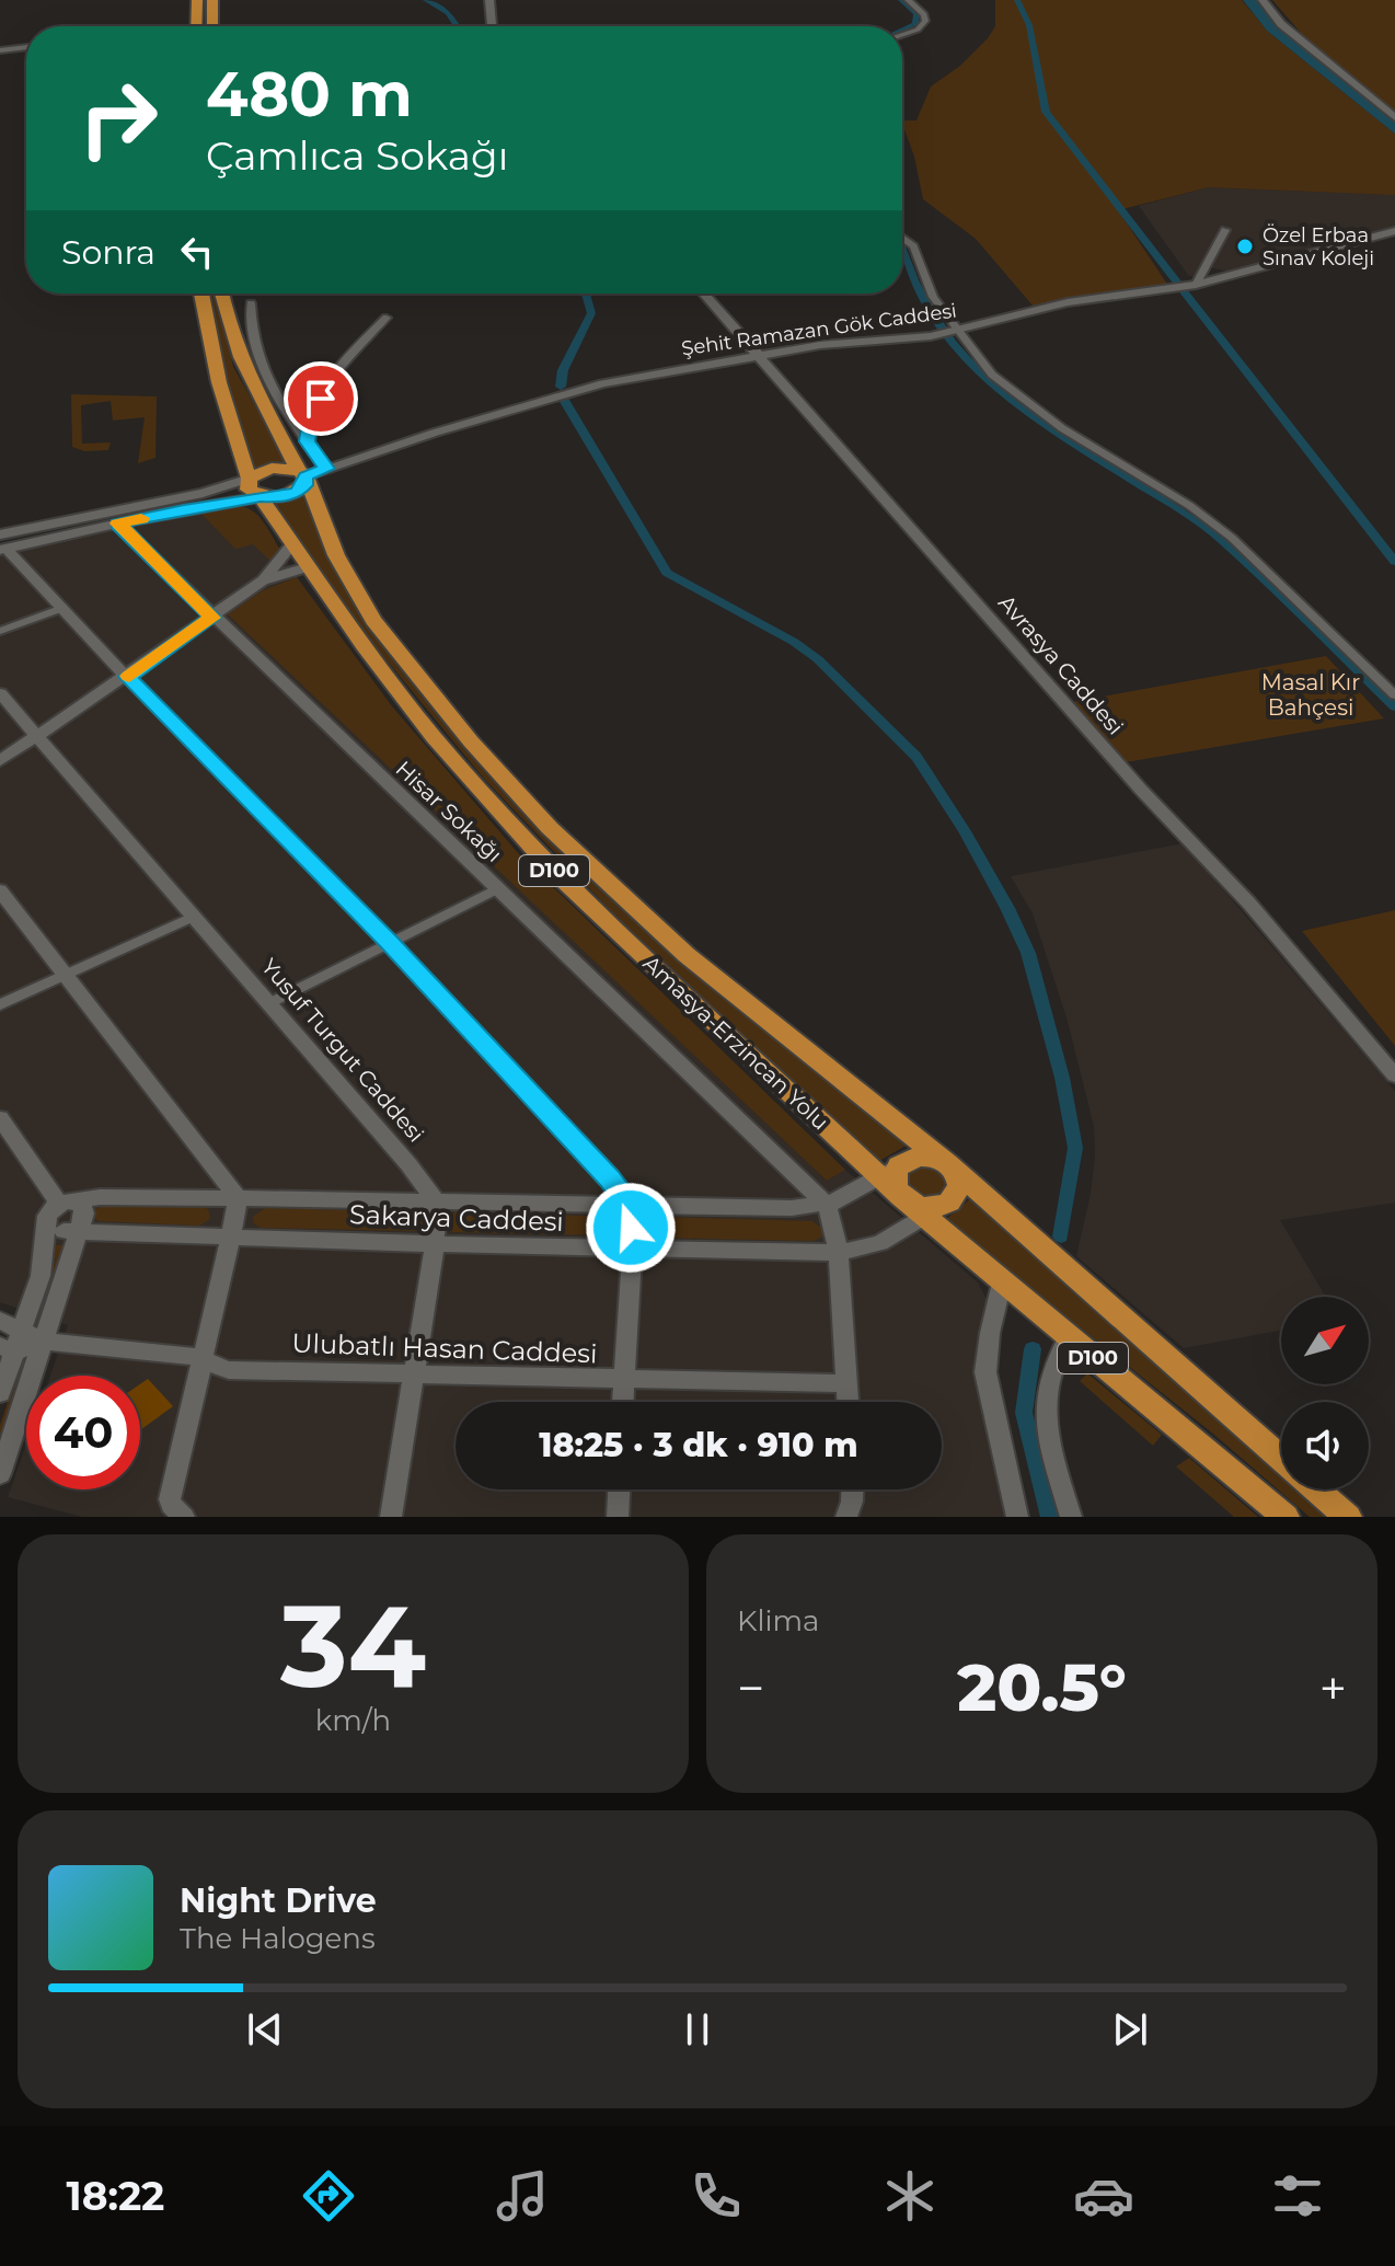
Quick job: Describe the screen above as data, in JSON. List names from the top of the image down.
{
  "streets": {
    "highway": ["D100", "Amasya-Erzincan Yolu"],
    "street": [
      "Şehit Ramazan Gök Caddesi",
      "Avrasya Caddesi",
      "Hisar Sokağı",
      "Yusuf Turgut Caddesi",
      "Sakarya Caddesi",
      "Ulubatlı Hasan Caddesi"
    ]
  },
  "crossings": [
    ["Şehit Ramazan Gök Caddesi", "Avrasya Caddesi"],
    ["Şehit Ramazan Gök Caddesi", "Amasya-Erzincan Yolu"],
    ["Hisar Sokağı", "Sakarya Caddesi"],
    ["D100", "Amasya-Erzincan Yolu"],
    ["D100", "Sakarya Caddesi"],
    ["Amasya-Erzincan Yolu", "Sakarya Caddesi"],
    ["Yusuf Turgut Caddesi", "Sakarya Caddesi"]
  ],
  "parks": ["Masal Kır Bahçesi"],
  "places": ["Özel Erbaa Sınav Koleji"],
  "north": "top right",
  "page": {
    "turn": ["480 m", "Çamlıca Sokağı"],
    "then": "Sonra",
    "limit": "40",
    "trip": "18:25 · 3 dk · 910 m",
    "tile": [
      ["34", "km/h"],
      "Klima"
    ],
    "heat": ["−", "20.5°", "+"],
    "song": ["Night Drive", "The Halogens"],
    "tabs": "18:22"
  }
}
